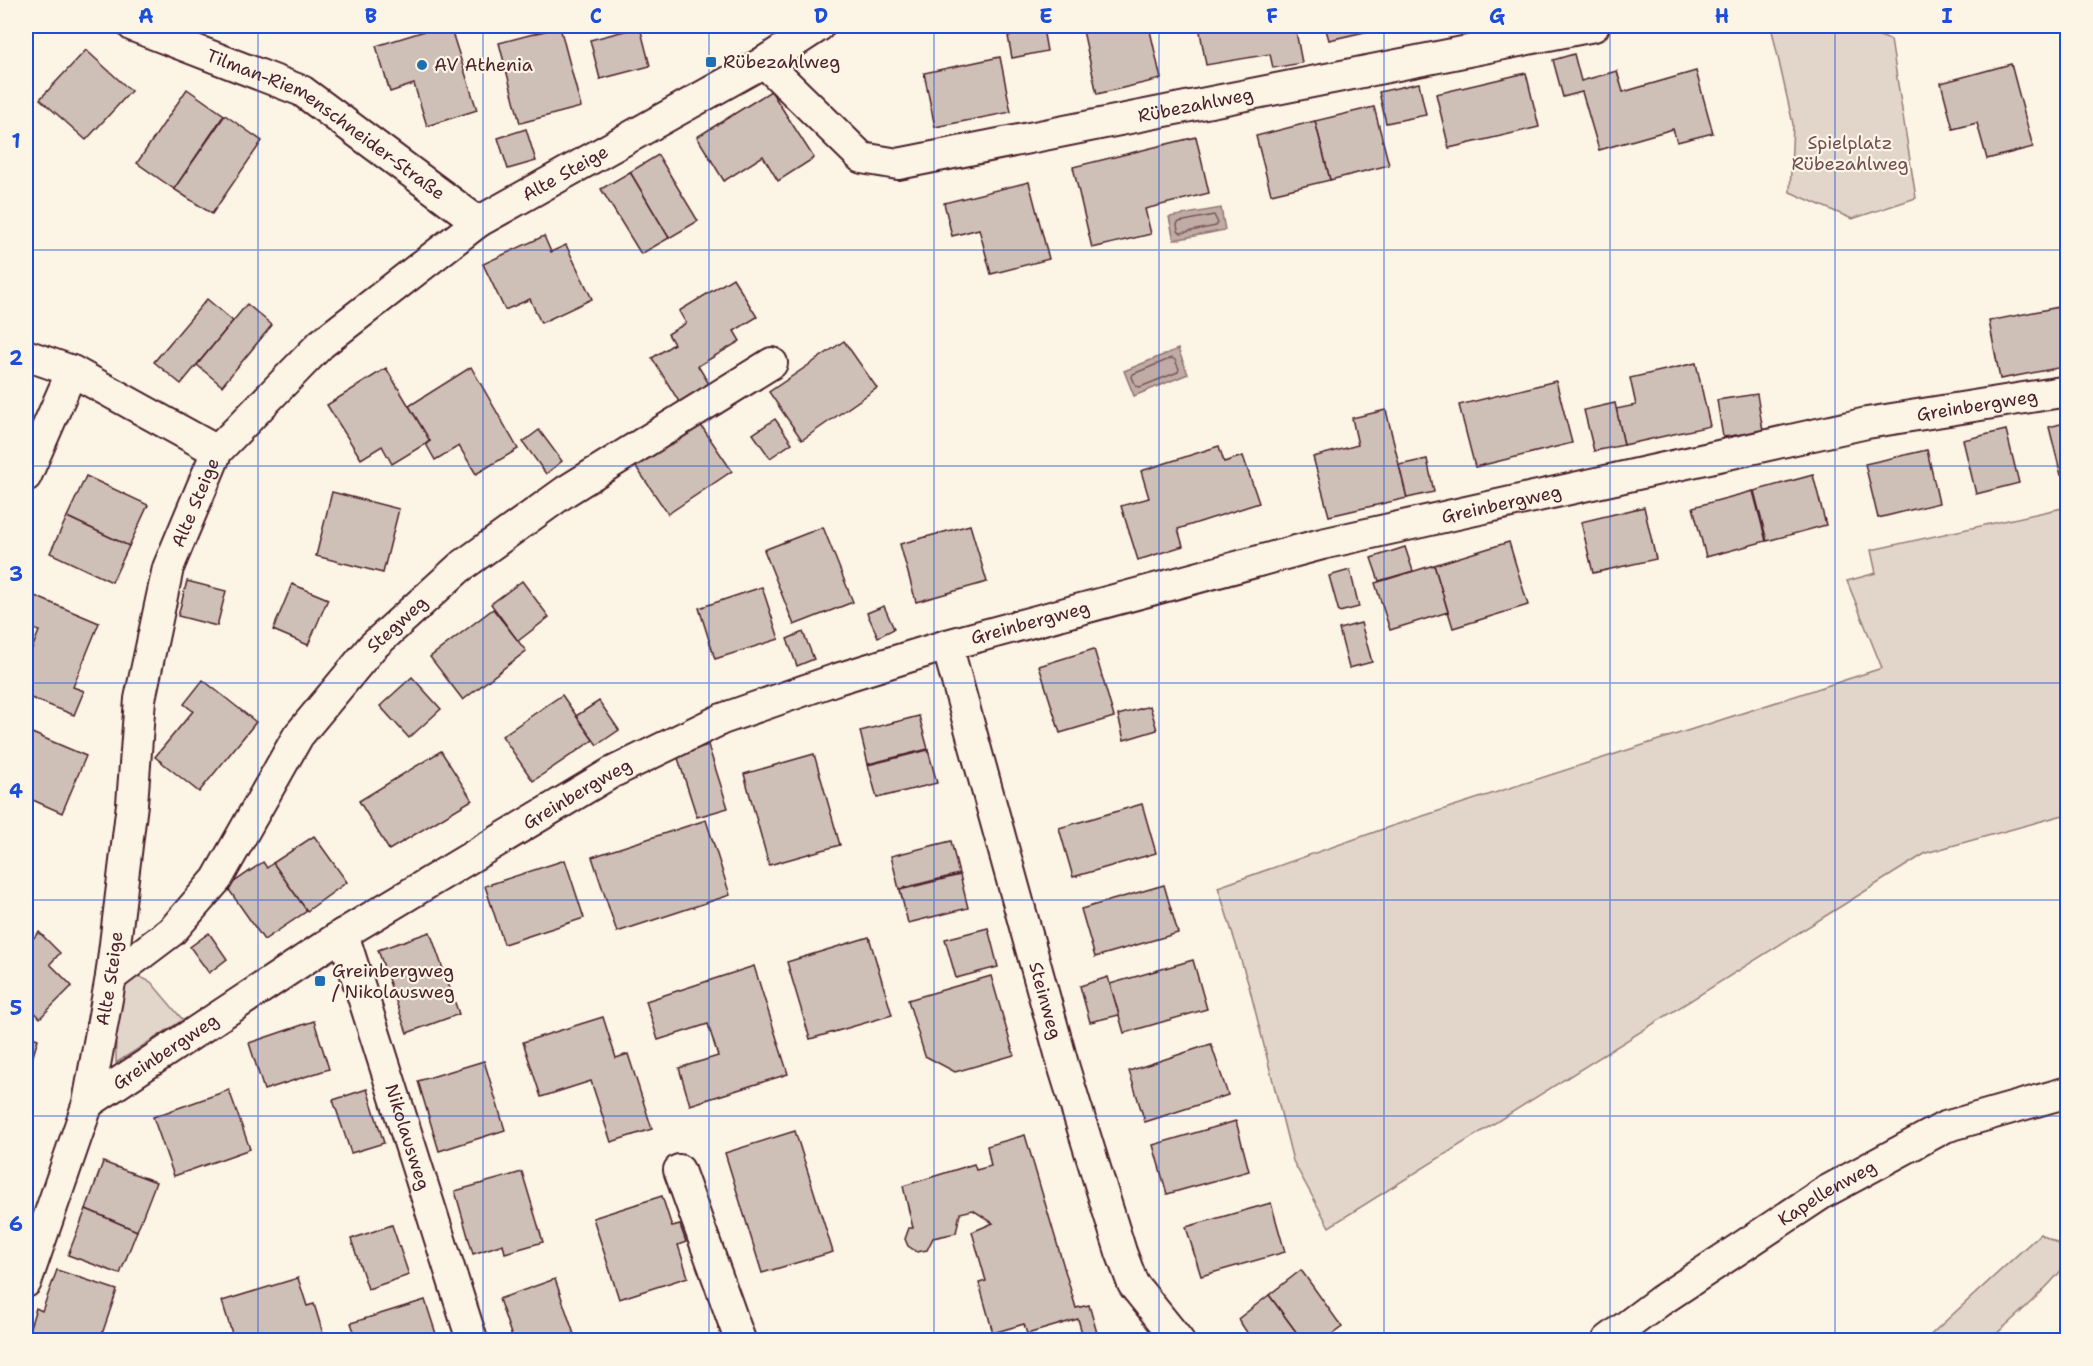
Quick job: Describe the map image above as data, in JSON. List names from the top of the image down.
{
  "streets": {
    "street": [
      "Rübezahlweg",
      "Tilman-Riemenschneider-Straße",
      "Alte Steige",
      "Greinbergweg",
      "Stegweg",
      "Steinweg",
      "Nikolausweg",
      "Kapellenweg"
    ]
  },
  "crossings": [
    ["Rübezahlweg", "Alte Steige"],
    ["Tilman-Riemenschneider-Straße", "Alte Steige"],
    ["Alte Steige", "Greinbergweg"],
    ["Alte Steige", "Stegweg"],
    ["Greinbergweg", "Steinweg"],
    ["Greinbergweg", "Nikolausweg"]
  ],
  "parks": ["Spielplatz Rübezahlweg"],
  "places": {
    "transit": ["Rübezahlweg", "Greinbergweg / Nikolausweg"],
    "other": ["AV Athenia"]
  },
  "grid": {
    "columns": [
      "A",
      "B",
      "C",
      "D",
      "E",
      "F",
      "G",
      "H",
      "I"
    ],
    "rows": [
      "1",
      "2",
      "3",
      "4",
      "5",
      "6"
    ]
  }
}
